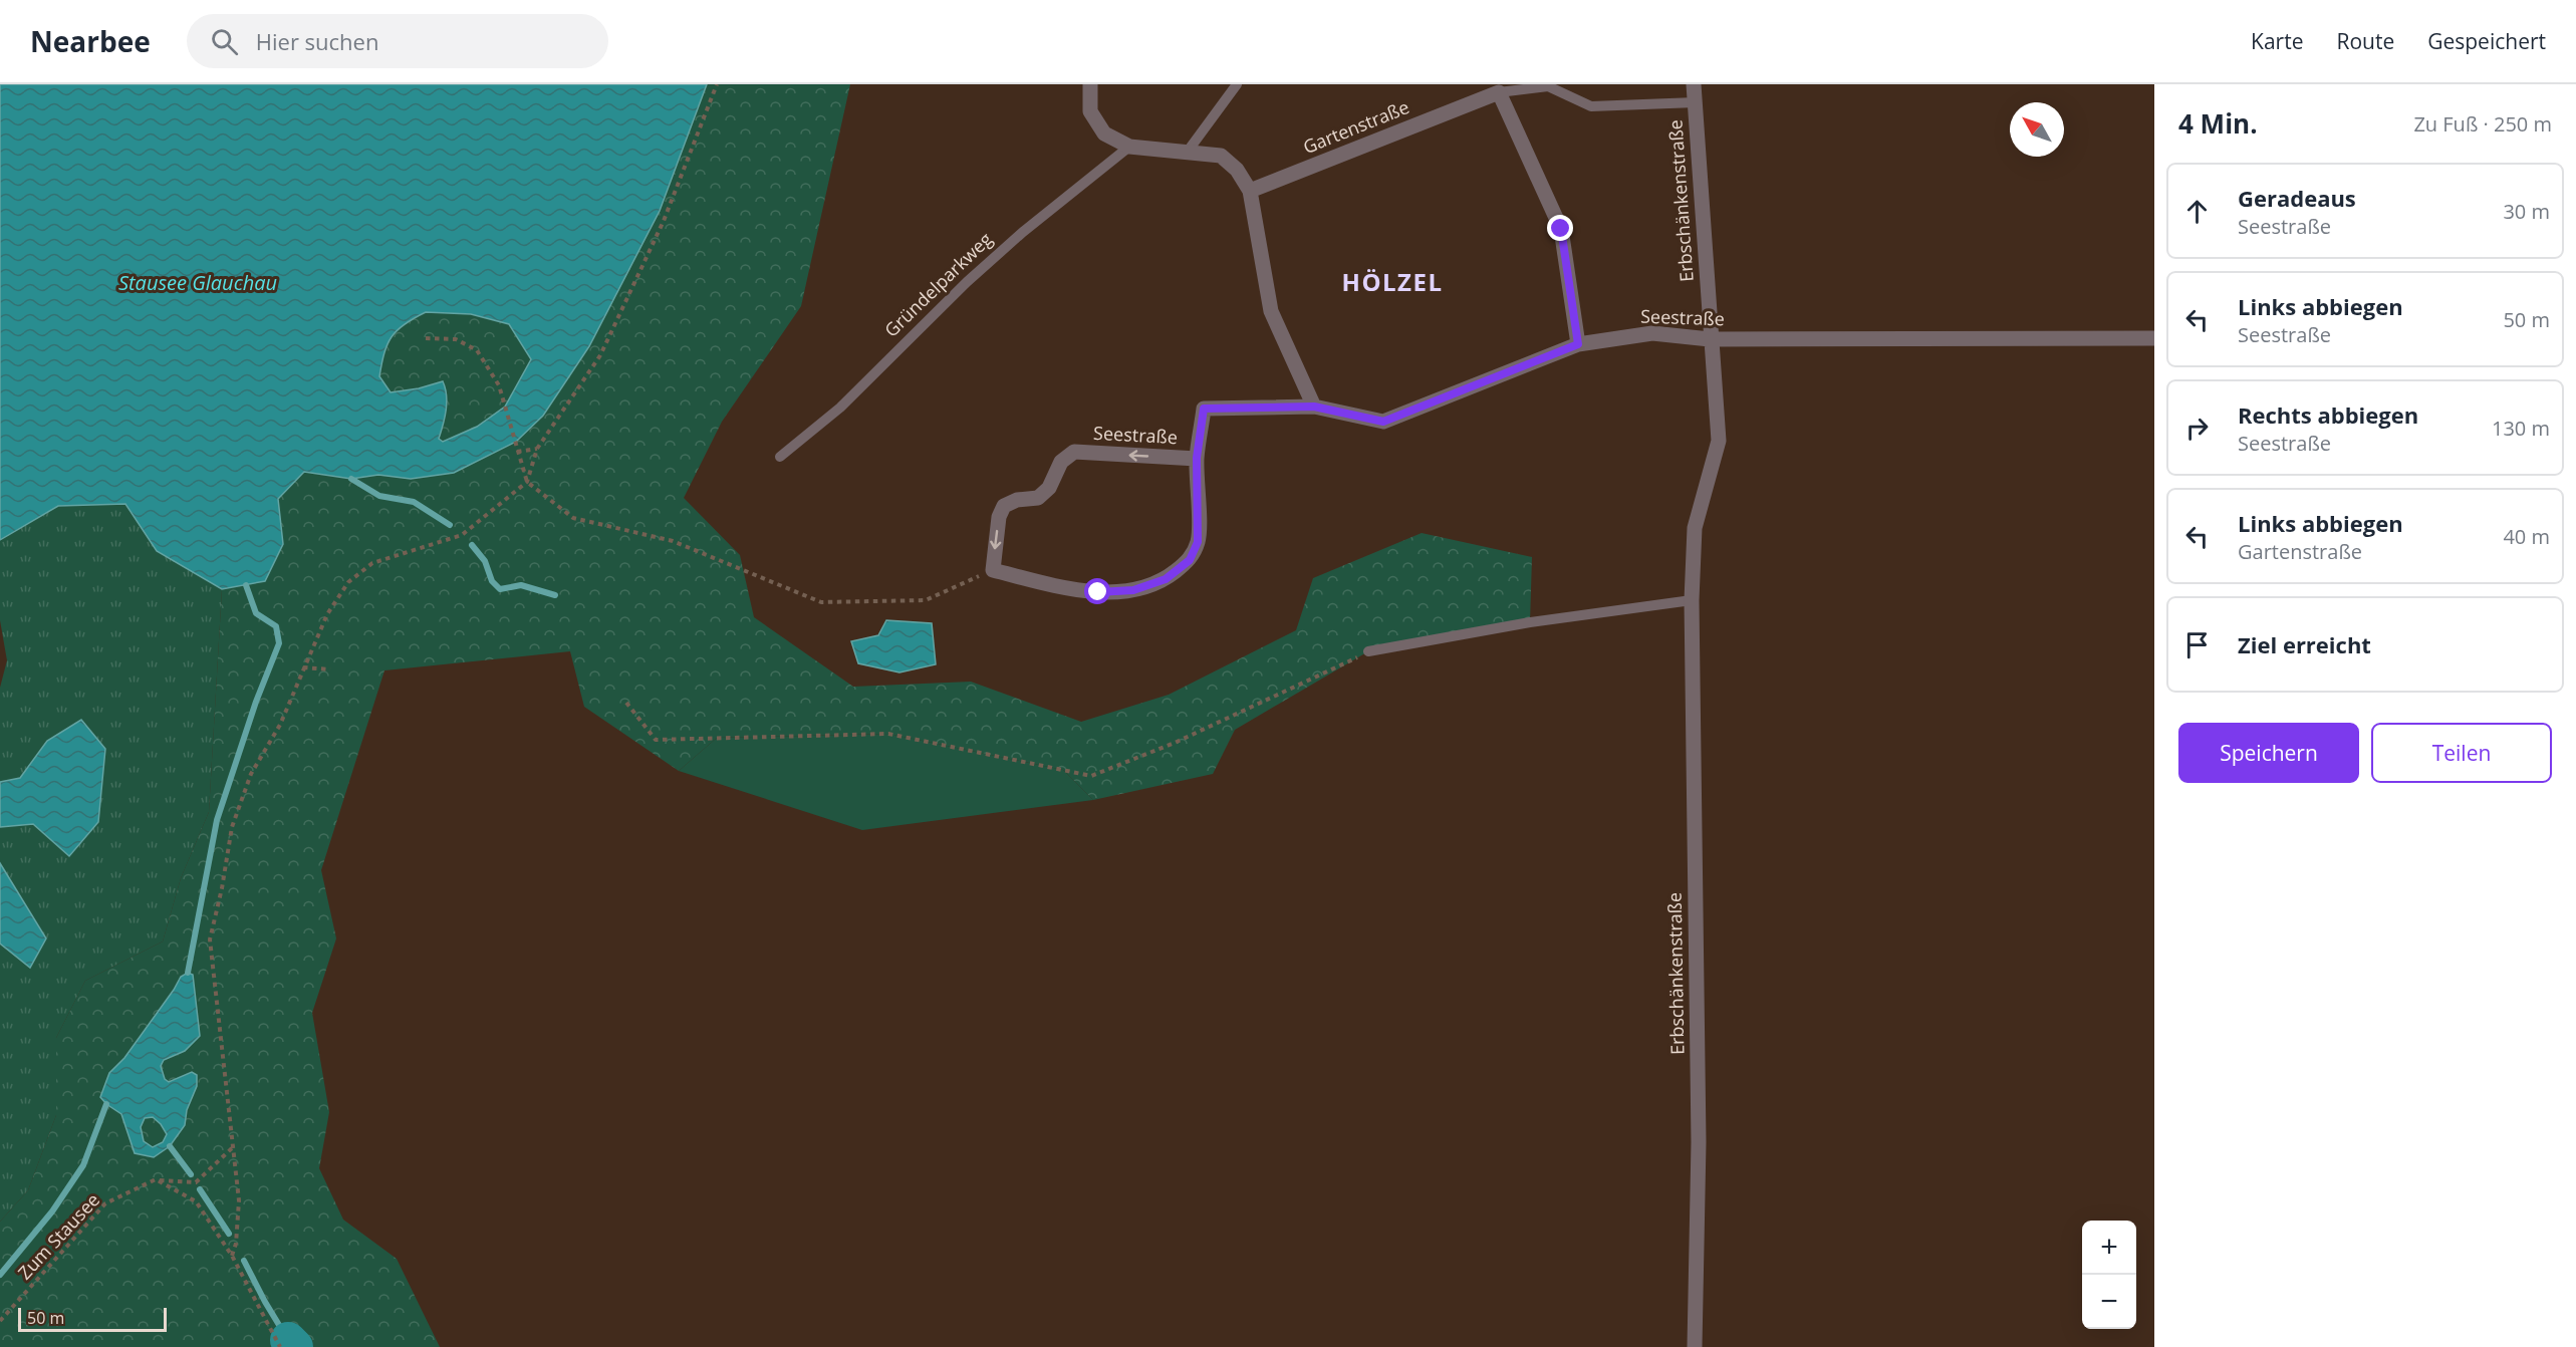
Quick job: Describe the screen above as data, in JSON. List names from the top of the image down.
{
  "streets": {
    "street": ["Gartenstraße", "Erbschänkenstraße", "Seestraße"],
    "lane": ["Gründelparkweg"],
    "path": ["Zum Stausee"]
  },
  "crossings": [
    ["Erbschänkenstraße", "Seestraße"]
  ],
  "districts": ["HÖLZEL"],
  "water": ["Stausee Glauchau"],
  "scale_bar": "50 m",
  "north": "top left",
  "page": {
    "header": "Nearbee",
    "search": "Hier suchen",
    "nav": ["Karte", "Route", "Gespeichert"],
    "heading": ["4 Min.", "Zu Fuß · 250 m"],
    "list": [
      ["Geradeaus", "Seestraße", "30 m"],
      ["Links abbiegen", "Seestraße", "50 m"],
      ["Rechts abbiegen", "Seestraße", "130 m"],
      ["Links abbiegen", "Gartenstraße", "40 m"],
      "Ziel erreicht"
    ],
    "buttons": ["Speichern", "Teilen"],
    "map_buttons": ["+", "−"],
    "scale": "50 m"
  }
}
